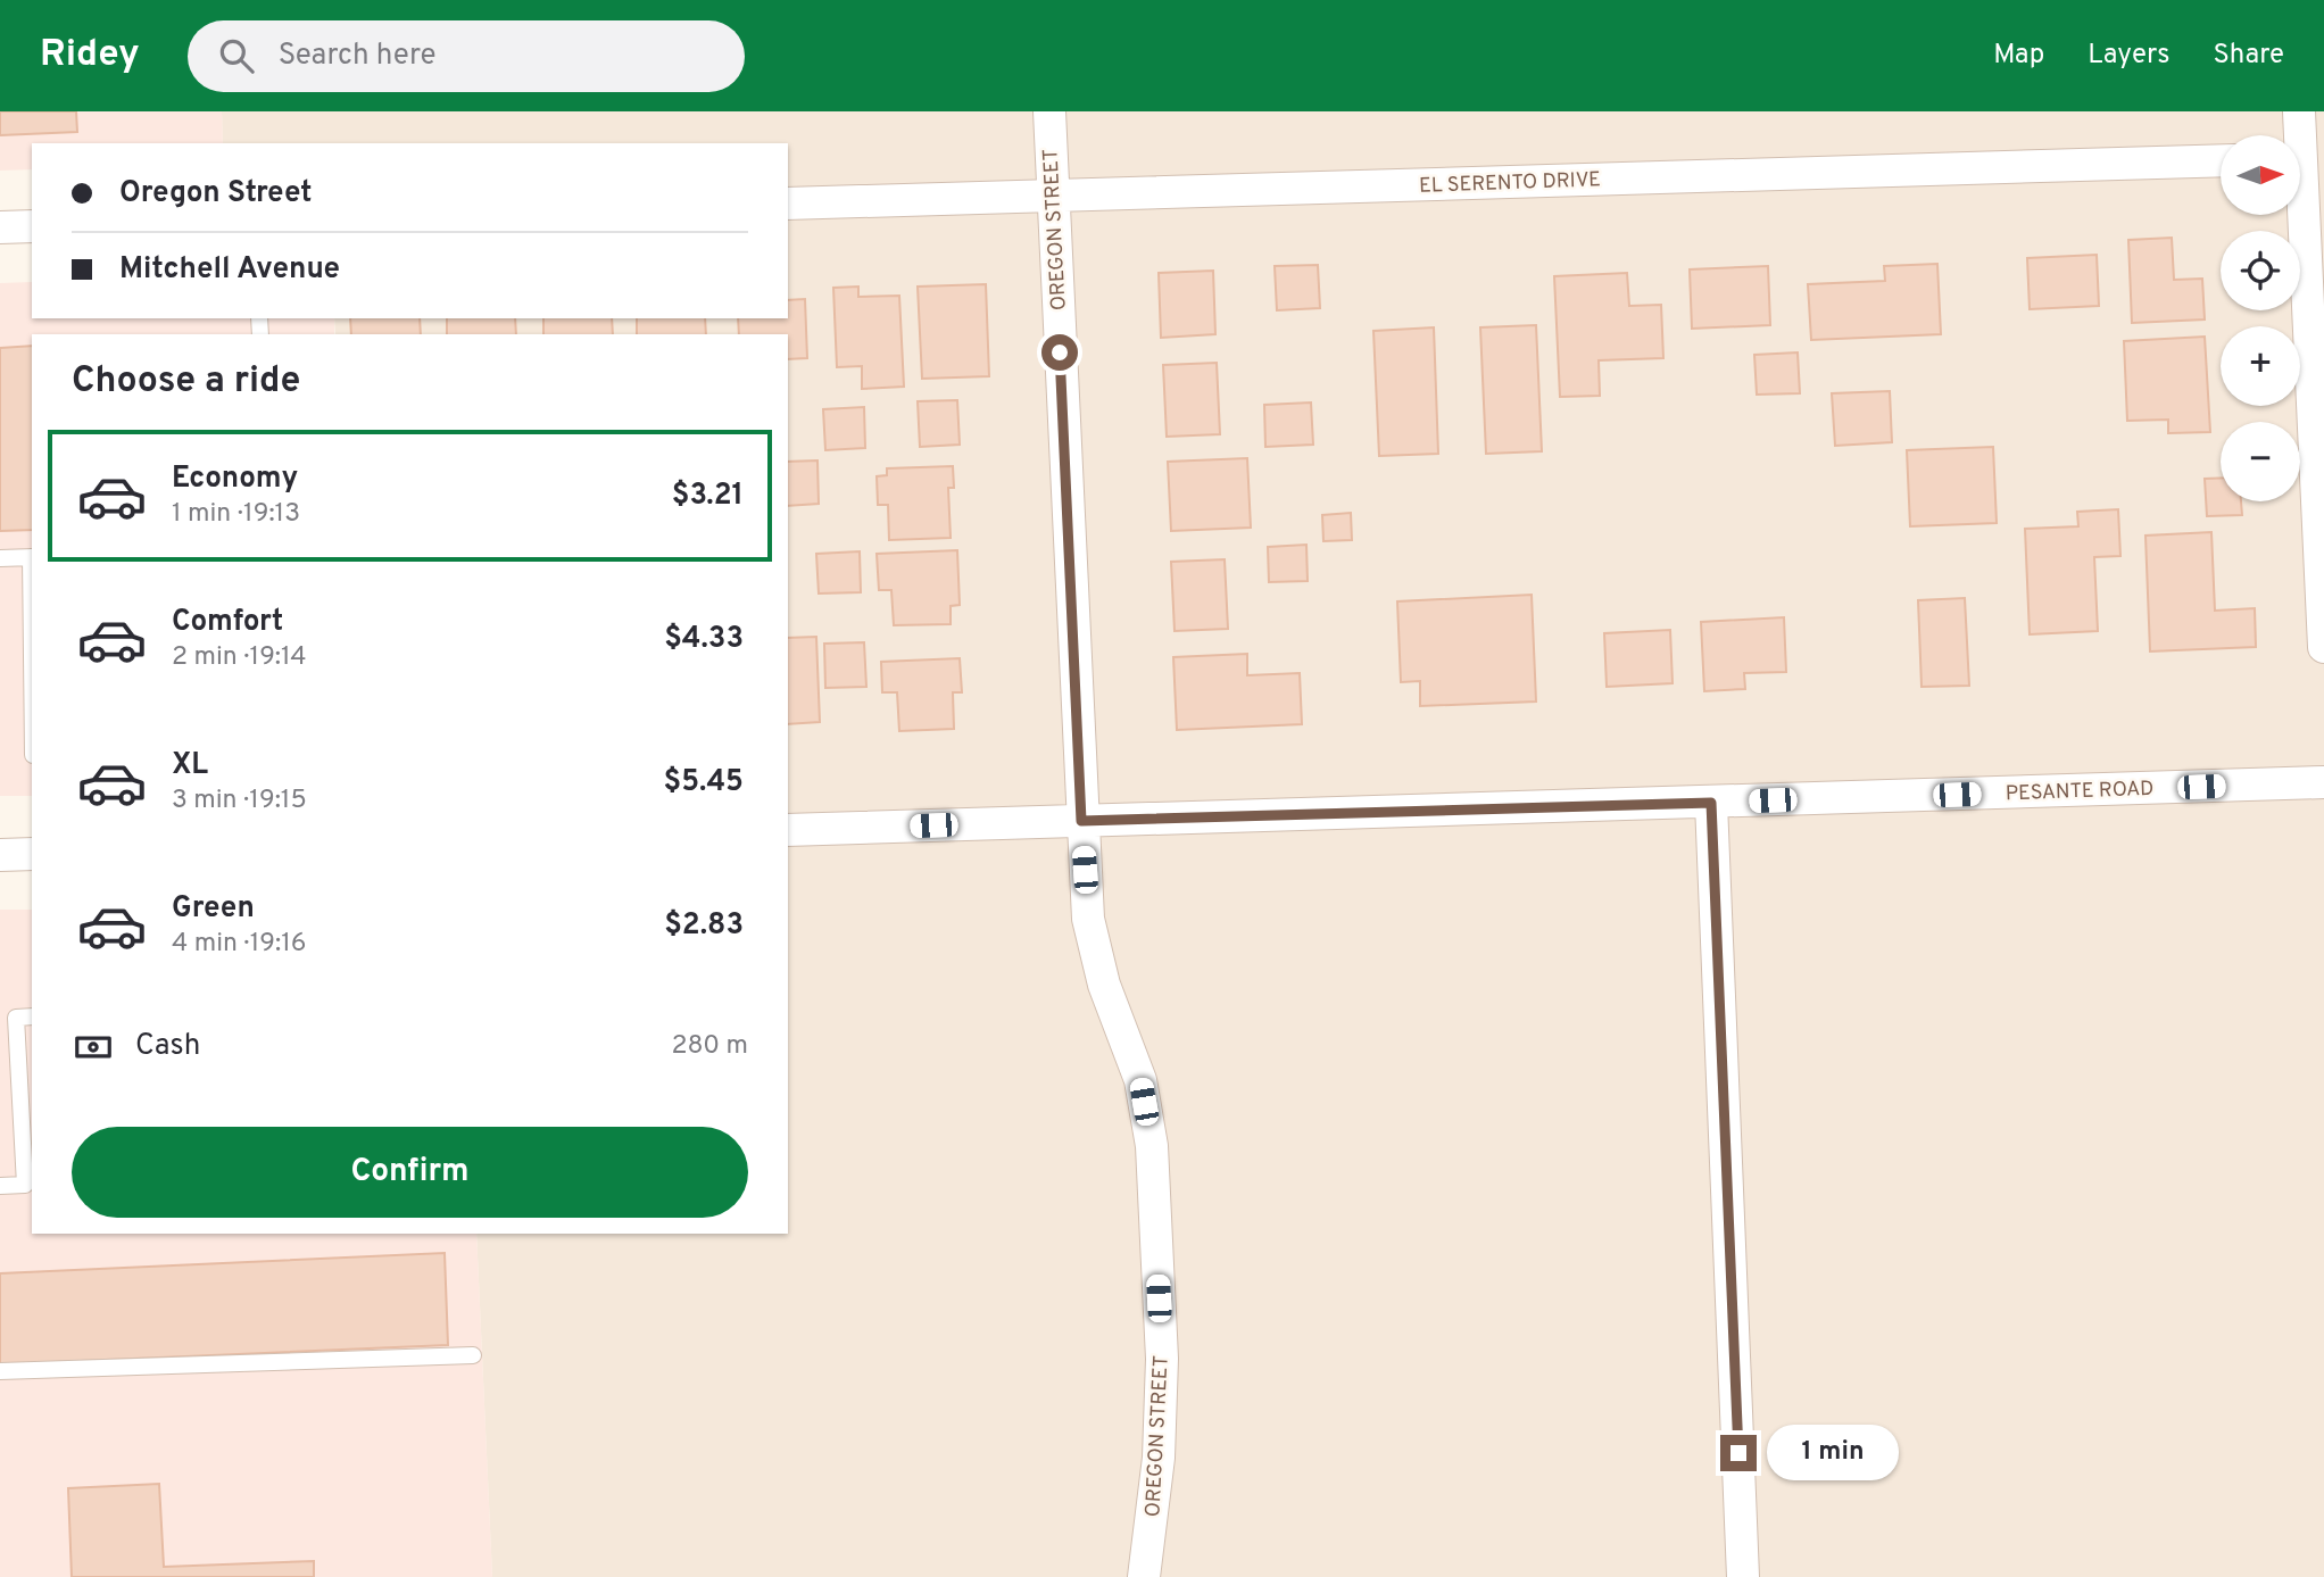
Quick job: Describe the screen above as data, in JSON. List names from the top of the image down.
{
  "streets": {
    "street": ["EL SERENTO DRIVE", "OREGON STREET", "PESANTE ROAD"]
  },
  "crossings": [
    ["EL SERENTO DRIVE", "OREGON STREET"],
    ["OREGON STREET", "PESANTE ROAD"]
  ],
  "north": "right",
  "page": {
    "header": "Ridey",
    "search": "Search here",
    "nav": ["Map", "Layers", "Share"],
    "map_buttons": ["+", "−"],
    "banner": ["Oregon Street", "Mitchell Avenue"],
    "heading": "Choose a ride",
    "list": [
      {
        "name": "Economy",
        "note": "1 min · 19:13",
        "value": "$3.21"
      },
      {
        "name": "Comfort",
        "note": "2 min · 19:14",
        "value": "$4.33"
      },
      {
        "name": "XL",
        "note": "3 min · 19:15",
        "value": "$5.45"
      },
      {
        "name": "Green",
        "note": "4 min · 19:16",
        "value": "$2.83"
      }
    ],
    "pay": ["Cash", "280 m"],
    "buttons": "Confirm",
    "bubble": "1 min"
  }
}
